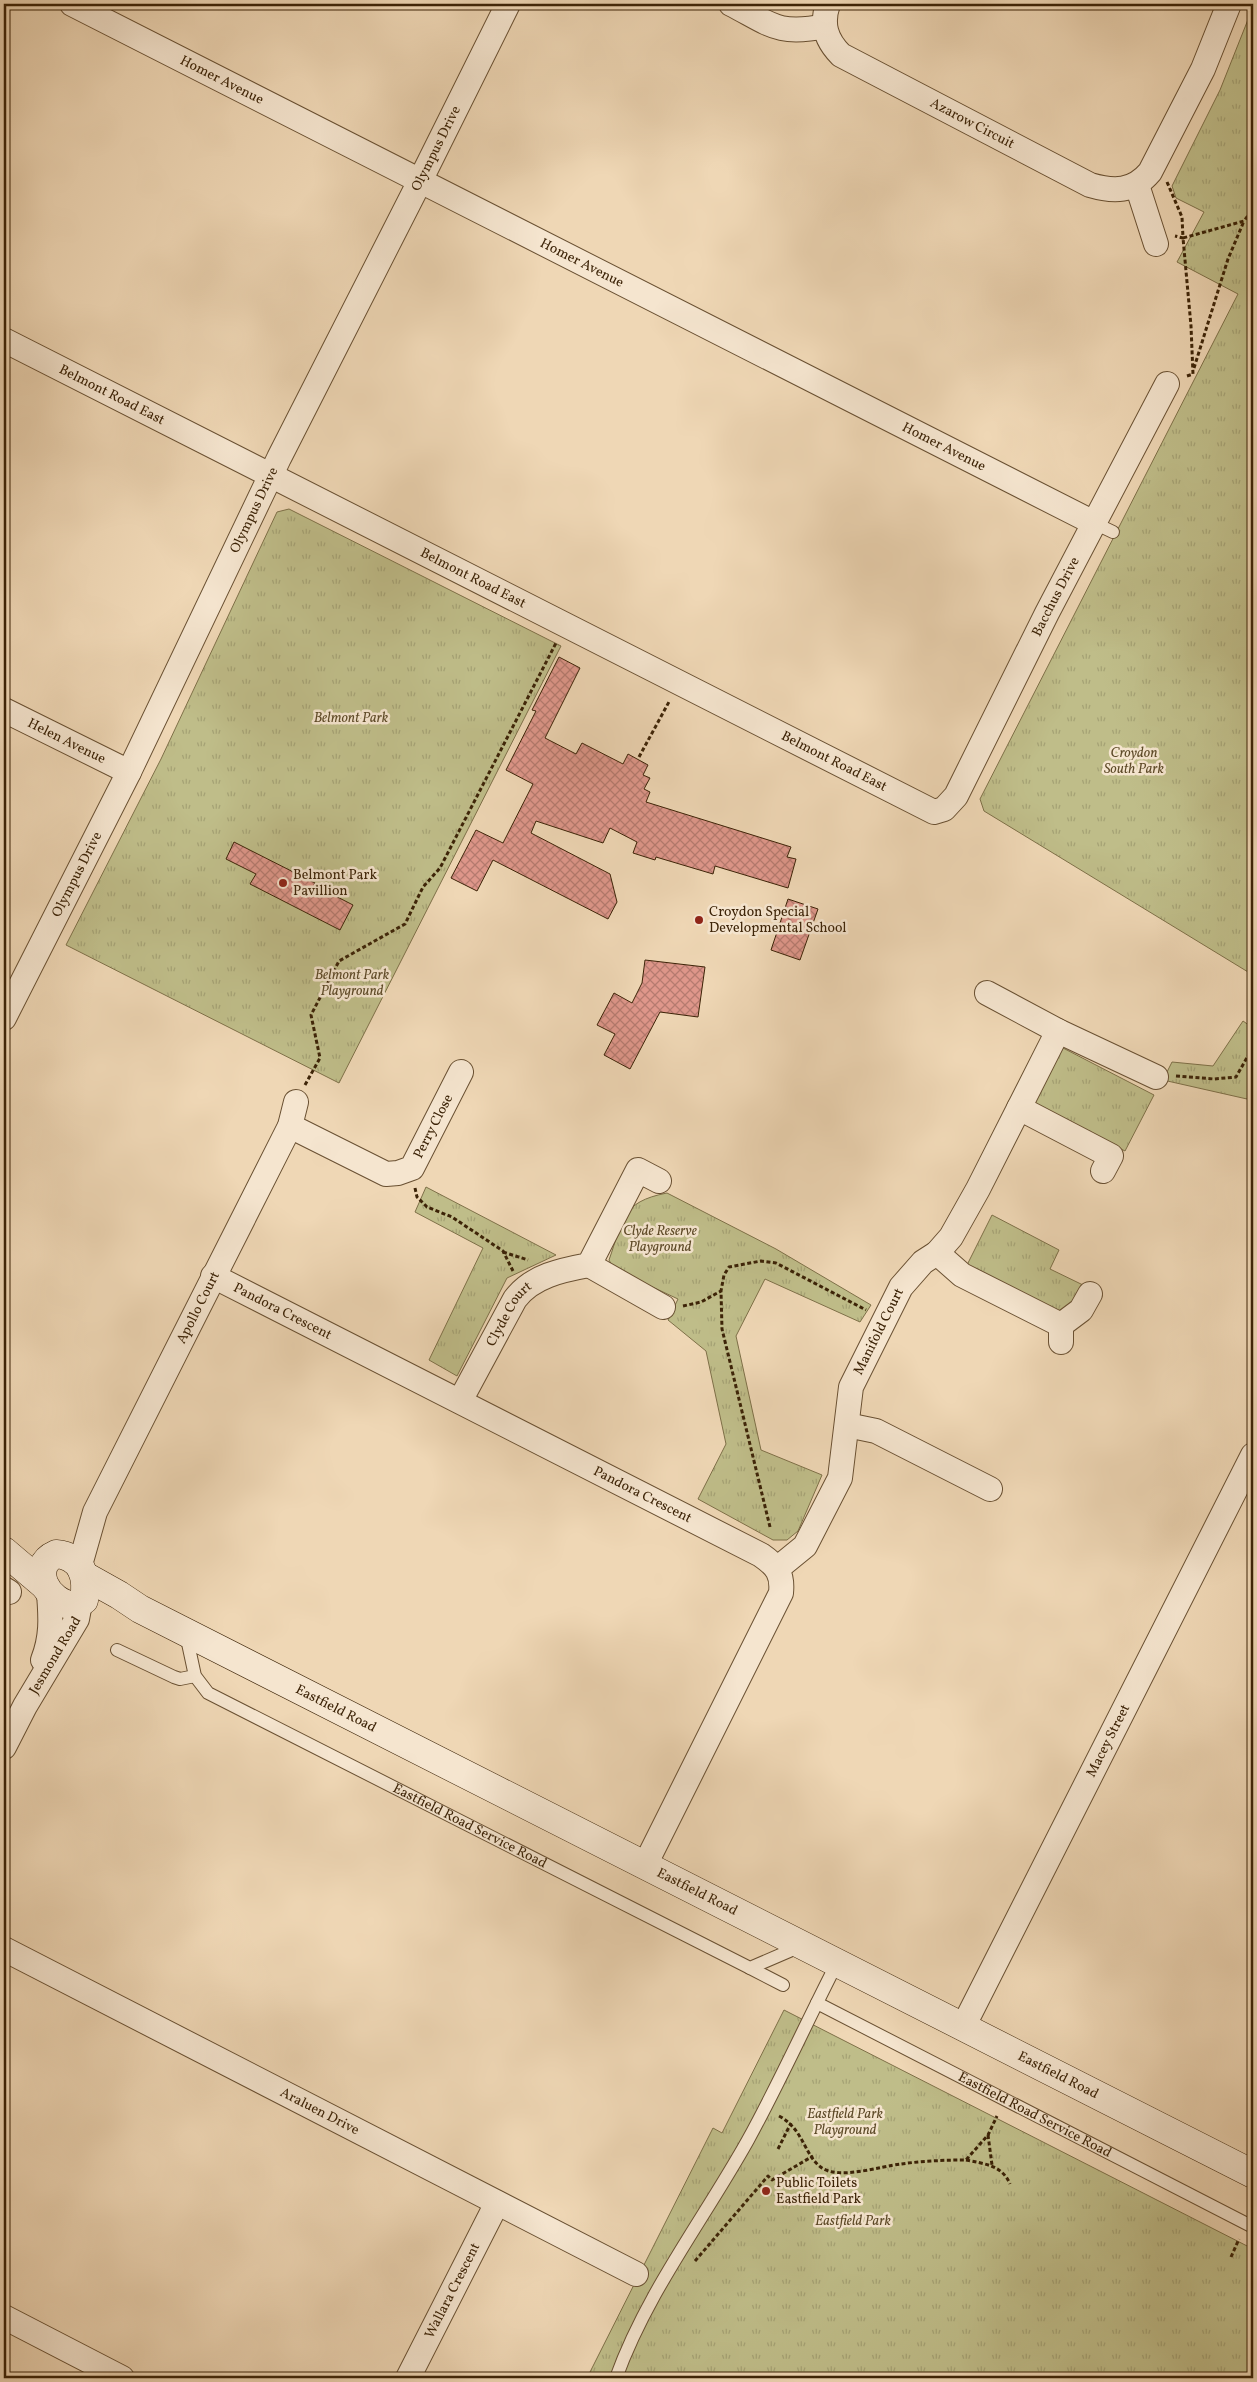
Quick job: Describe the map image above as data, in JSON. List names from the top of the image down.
{
  "streets": {
    "main road": ["Eastfield Road"],
    "street": [
      "Homer Avenue",
      "Azarow Circuit",
      "Olympus Drive",
      "Belmont Road East",
      "Bacchus Drive",
      "Helen Avenue",
      "Perry Close",
      "Apollo Court",
      "Pandora Crescent",
      "Clyde Court",
      "Manifold Court",
      "Jesmond Road",
      "Macey Street",
      "Araluen Drive",
      "Wallara Crescent"
    ],
    "lane": ["Eastfield Road Service Road"]
  },
  "crossings": [
    ["Homer Avenue", "Olympus Drive"],
    ["Homer Avenue", "Bacchus Drive"],
    ["Olympus Drive", "Belmont Road East"],
    ["Olympus Drive", "Helen Avenue"],
    ["Belmont Road East", "Bacchus Drive"],
    ["Perry Close", "Apollo Court"],
    ["Apollo Court", "Pandora Crescent"],
    ["Apollo Court", "Eastfield Road"],
    ["Pandora Crescent", "Clyde Court"],
    ["Pandora Crescent", "Manifold Court"],
    ["Jesmond Road", "Eastfield Road"],
    ["Eastfield Road", "Macey Street"],
    ["Eastfield Road", "Eastfield Road Service Road"],
    ["Araluen Drive", "Wallara Crescent"]
  ],
  "parks": [
    "Belmont Park",
    "Croydon South Park",
    "Belmont Park Playground",
    "Clyde Reserve Playground",
    "Eastfield Park Playground",
    "Eastfield Park"
  ],
  "places": ["Belmont Park Pavillion", "Croydon Special Developmental School", "Public Toilets Eastfield Park"]
}
